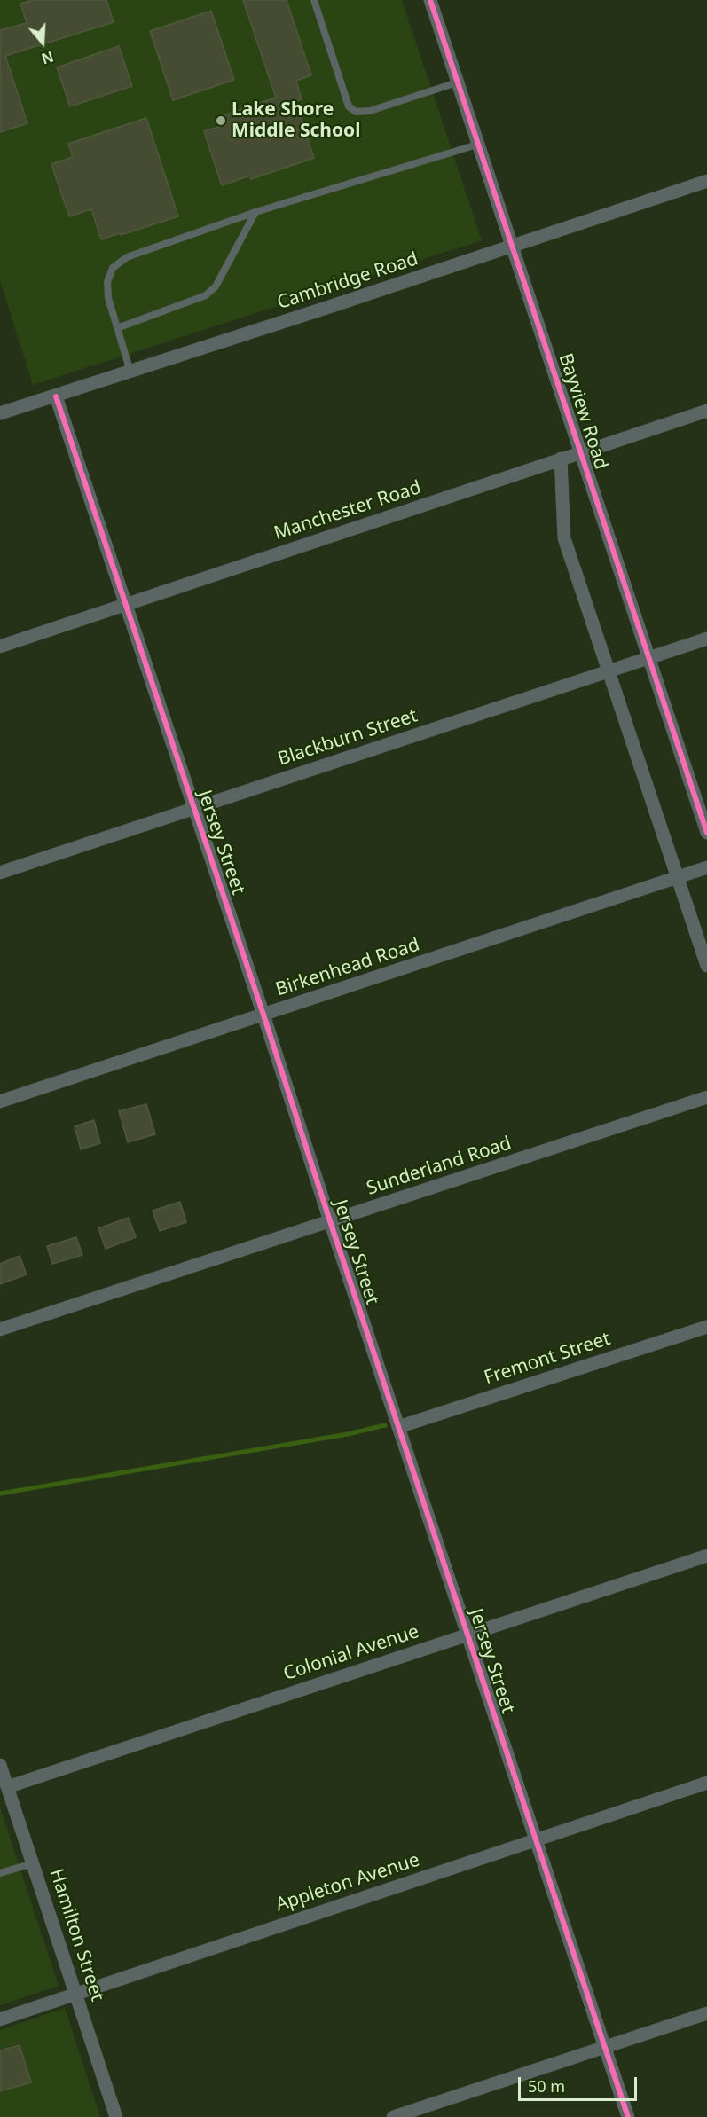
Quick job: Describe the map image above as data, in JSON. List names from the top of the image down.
{
  "streets": {
    "street": [
      "Cambridge Road",
      "Bayview Road",
      "Manchester Road",
      "Blackburn Street",
      "Jersey Street",
      "Birkenhead Road",
      "Sunderland Road",
      "Fremont Street",
      "Colonial Avenue",
      "Appleton Avenue",
      "Hamilton Street"
    ]
  },
  "crossings": [
    ["Cambridge Road", "Bayview Road"],
    ["Cambridge Road", "Jersey Street"],
    ["Bayview Road", "Manchester Road"],
    ["Bayview Road", "Blackburn Street"],
    ["Bayview Road", "Birkenhead Road"],
    ["Manchester Road", "Jersey Street"],
    ["Blackburn Street", "Jersey Street"],
    ["Jersey Street", "Birkenhead Road"],
    ["Jersey Street", "Sunderland Road"],
    ["Jersey Street", "Fremont Street"],
    ["Jersey Street", "Colonial Avenue"],
    ["Jersey Street", "Appleton Avenue"],
    ["Colonial Avenue", "Hamilton Street"],
    ["Appleton Avenue", "Hamilton Street"]
  ],
  "places": ["Lake Shore Middle School"],
  "scale_bar": "50 m",
  "north": "bottom"
}
